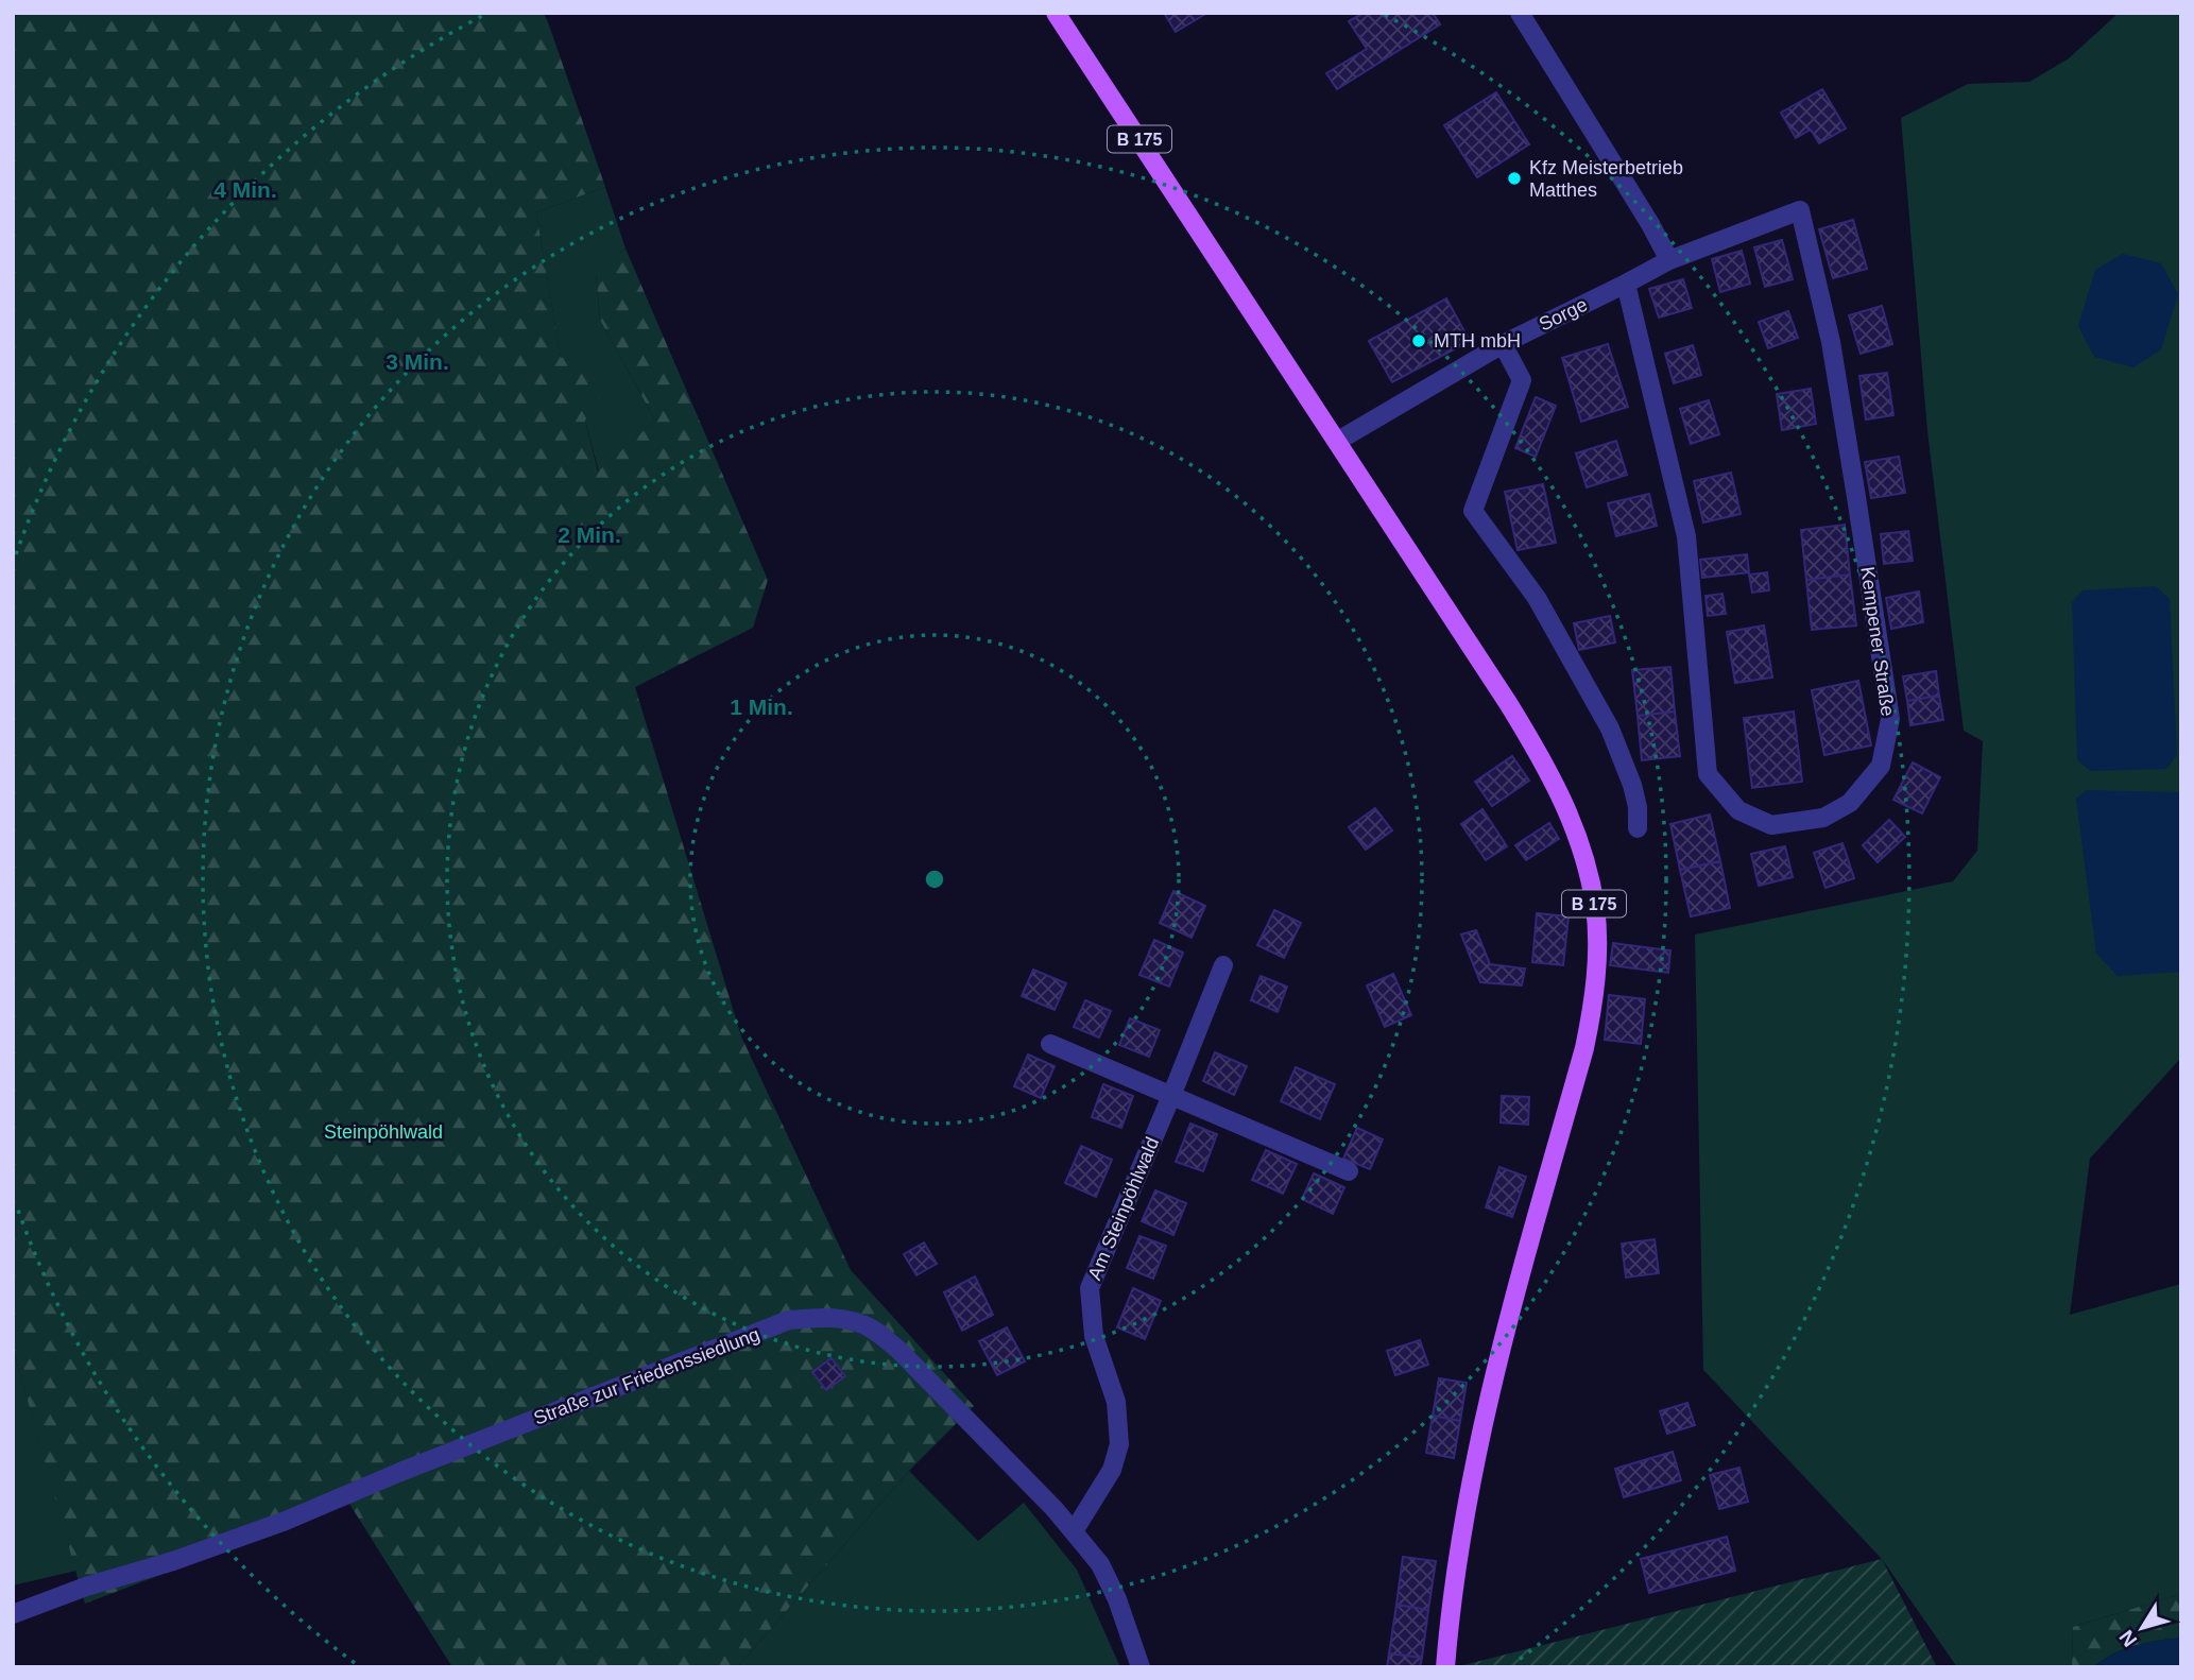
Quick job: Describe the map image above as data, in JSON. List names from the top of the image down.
{
  "streets": {
    "main road": ["B 175"],
    "street": [
      "Sorge",
      "Kempener Straße",
      "Am Steinpöhlwald",
      "Straße zur Friedenssiedlung"
    ]
  },
  "crossings": [
    ["B 175", "Sorge"],
    ["Sorge", "Kempener Straße"],
    ["Am Steinpöhlwald", "Straße zur Friedenssiedlung"]
  ],
  "parks": ["Steinpöhlwald"],
  "places": ["Kfz Meisterbetrieb Matthes", "MTH mbH"],
  "north": "bottom left",
  "rings": [
    "4 Min.",
    "3 Min.",
    "2 Min.",
    "1 Min."
  ]
}
